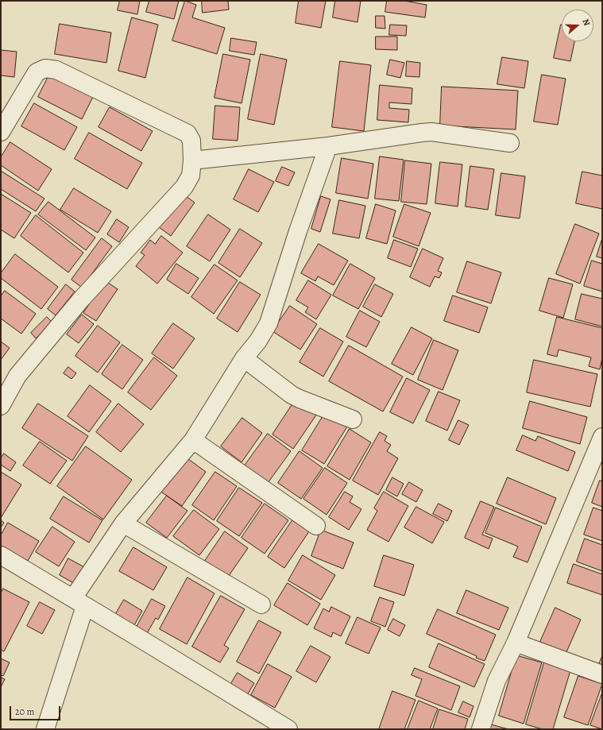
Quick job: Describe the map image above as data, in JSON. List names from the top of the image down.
{
  "scale_bar": "20 m",
  "north": "right"
}
